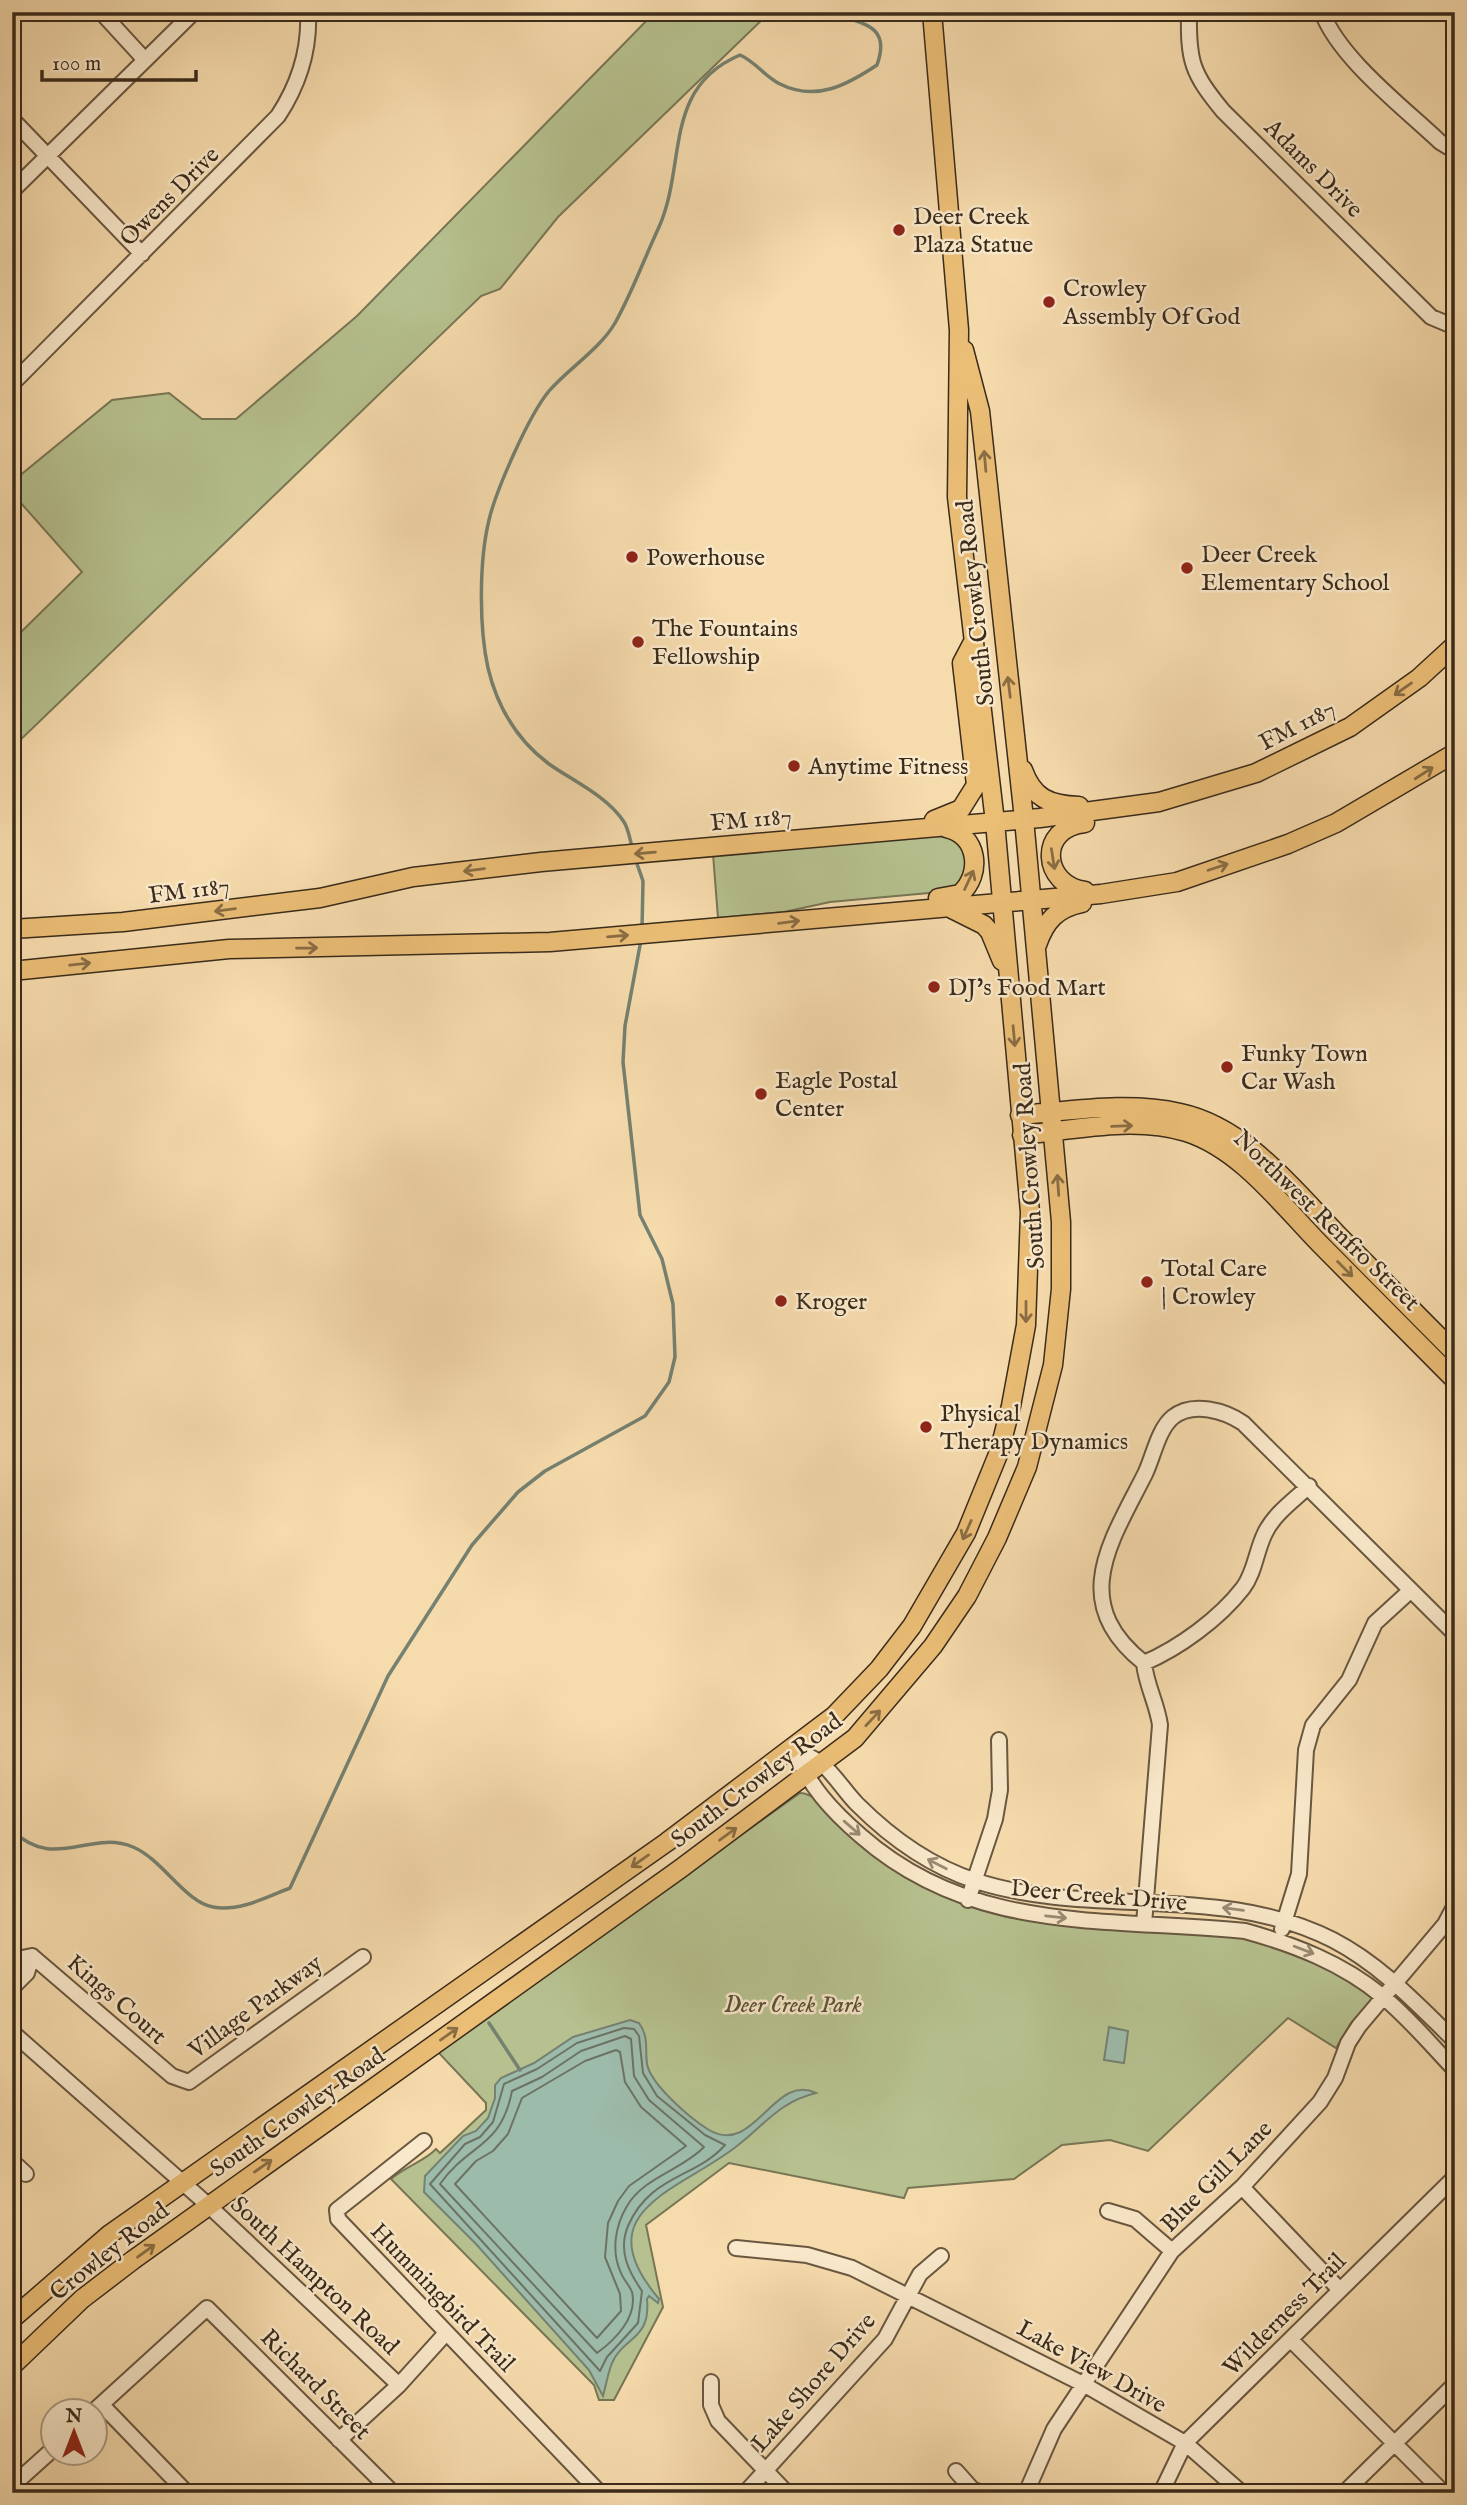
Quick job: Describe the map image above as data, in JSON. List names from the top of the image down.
{
  "streets": {
    "main road": [
      "South Crowley Road",
      "FM 1187",
      "Northwest Renfro Street",
      "Crowley Road"
    ],
    "street": [
      "Adams Drive",
      "Owens Drive",
      "Deer Creek Drive",
      "Kings Court",
      "Village Parkway",
      "Blue Gill Lane",
      "South Hampton Road",
      "Hummingbird Trail",
      "Wilderness Trail",
      "Lake View Drive",
      "Lake Shore Drive",
      "Richard Street"
    ]
  },
  "crossings": [
    ["South Crowley Road", "FM 1187"],
    ["South Crowley Road", "Northwest Renfro Street"],
    ["South Crowley Road", "Deer Creek Drive"],
    ["South Crowley Road", "Crowley Road"],
    ["South Crowley Road", "South Hampton Road"],
    ["Deer Creek Drive", "Blue Gill Lane"],
    ["Kings Court", "Village Parkway"],
    ["Blue Gill Lane", "Lake View Drive"],
    ["Crowley Road", "South Hampton Road"],
    ["Wilderness Trail", "Lake View Drive"],
    ["Lake View Drive", "Lake Shore Drive"]
  ],
  "parks": ["Deer Creek Park"],
  "places": [
    "Deer Creek Plaza Statue",
    "Crowley Assembly Of God",
    "Powerhouse",
    "Deer Creek Elementary School",
    "The Fountains Fellowship",
    "Anytime Fitness",
    "DJ's Food Mart",
    "Funky Town Car Wash",
    "Eagle Postal Center",
    "Total Care | Crowley",
    "Kroger",
    "Physical Therapy Dynamics"
  ],
  "scale_bar": "100 m",
  "north": "top"
}
